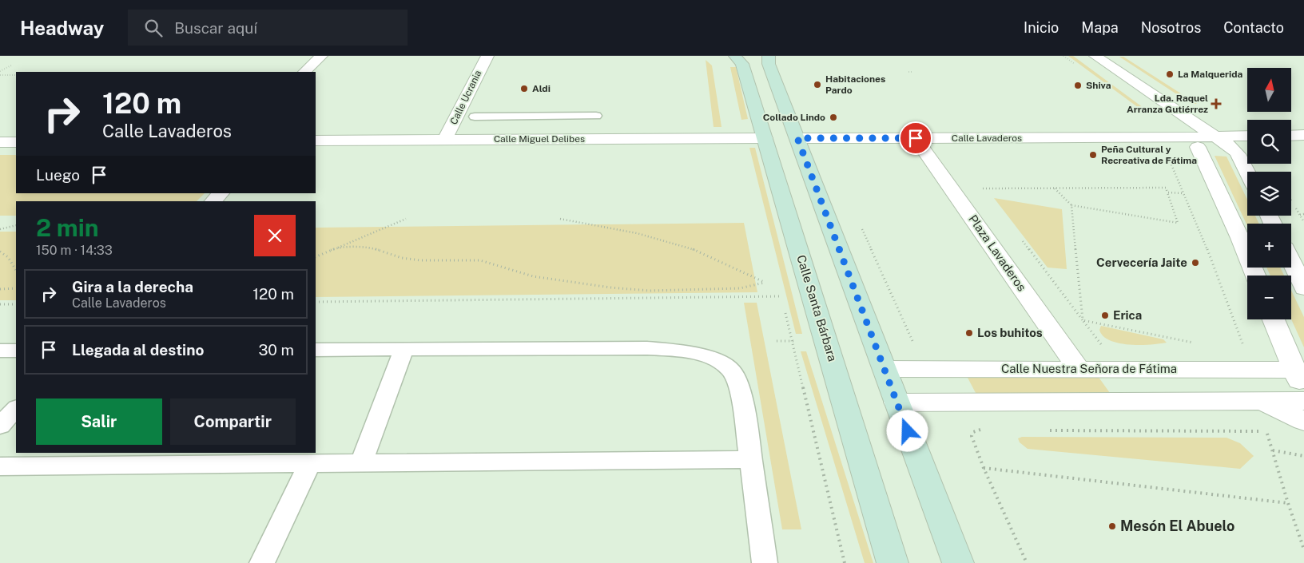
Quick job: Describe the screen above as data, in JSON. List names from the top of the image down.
{
  "streets": {
    "main road": ["Calle Santa Bárbara"],
    "street": [
      "Calle Ucrania",
      "Calle Lavaderos",
      "Calle Miguel Delibes",
      "Plaza Lavaderos",
      "Calle Nuestra Señora de Fátima"
    ]
  },
  "crossings": [
    ["Calle Ucrania", "Calle Miguel Delibes"],
    ["Calle Lavaderos", "Plaza Lavaderos"],
    ["Calle Miguel Delibes", "Calle Santa Bárbara"],
    ["Plaza Lavaderos", "Calle Nuestra Señora de Fátima"]
  ],
  "places": {
    "other": [
      "La Malquerida",
      "Habitaciones Pardo",
      "Shiva",
      "Aldi",
      "Collado Lindo",
      "Peña Cultural y Recreativa de Fátima",
      "Cervecería Jaite",
      "Erica",
      "Los buhitos",
      "Mesón El Abuelo"
    ],
    "health": ["Lda. Raquel Arranza Gutiérrez"]
  },
  "north": "top",
  "page": {
    "header": "Headway",
    "search": "Buscar aquí",
    "nav": [
      "Inicio",
      "Mapa",
      "Nosotros",
      "Contacto"
    ],
    "map_buttons": ["+", "−"],
    "turn": ["120 m", "Calle Lavaderos"],
    "then": "Luego",
    "heading": ["2 min", "150 m · 14:33"],
    "list": [
      {
        "name": "Gira a la derecha",
        "note": "Calle Lavaderos",
        "value": "120 m"
      },
      {
        "name": "Llegada al destino",
        "value": "30 m"
      }
    ],
    "buttons": ["Salir", "Compartir"]
  }
}
